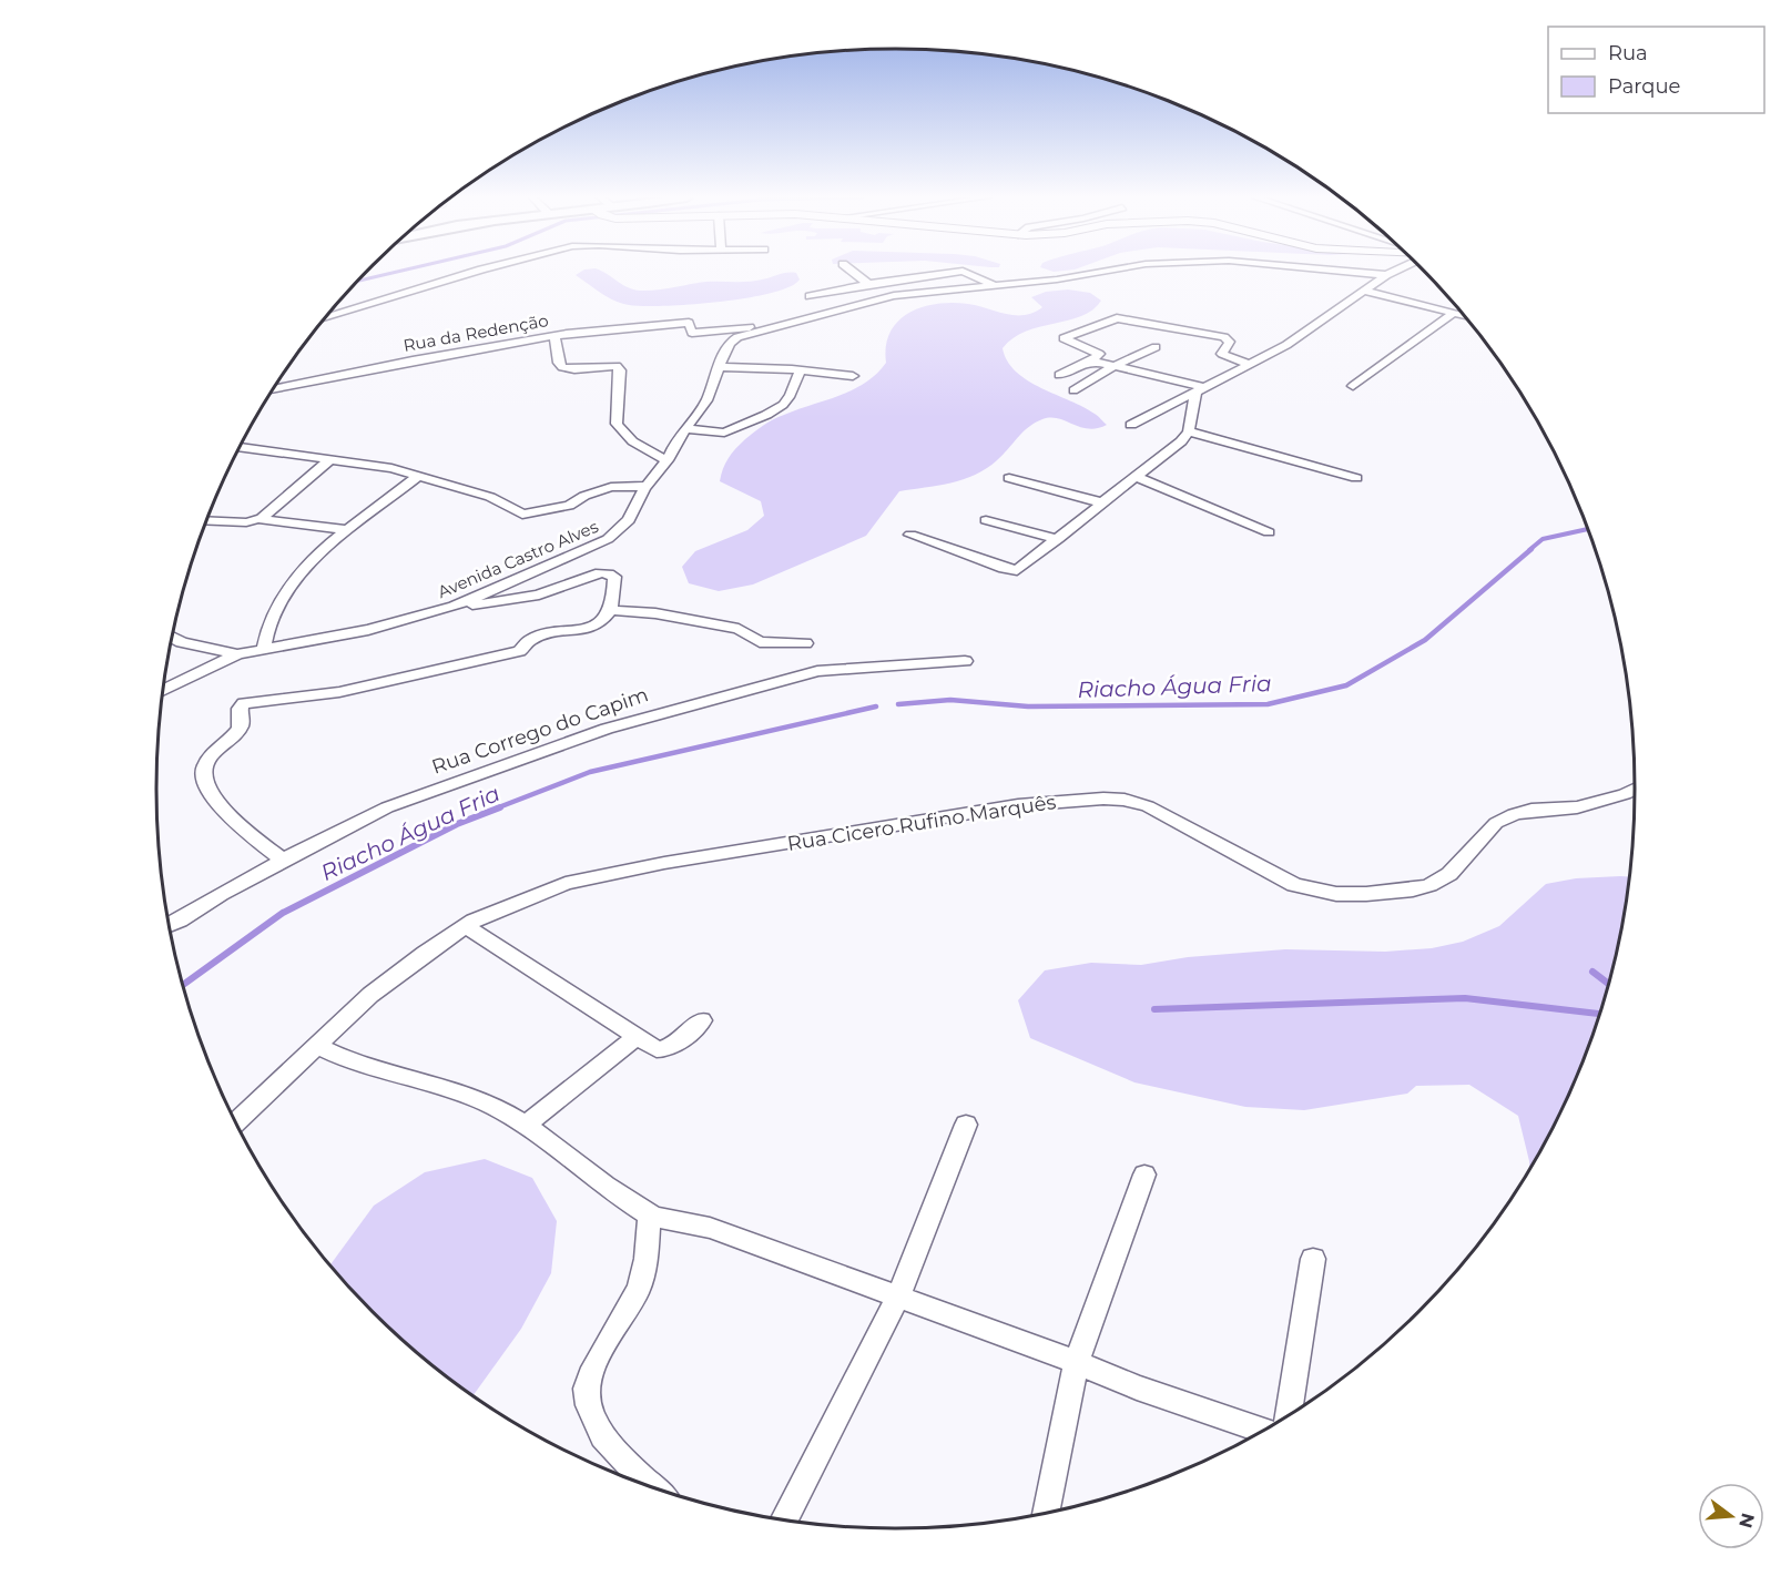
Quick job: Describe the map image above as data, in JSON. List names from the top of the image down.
{
  "streets": {
    "street": [
      "Rua da Redenção",
      "Avenida Castro Alves",
      "Rua Corrego do Capim",
      "Rua Cicero Rufino Marquês"
    ]
  },
  "crossings": [
    ["Rua da Redenção", "Avenida Castro Alves"]
  ],
  "water": ["Riacho Água Fria"],
  "legend": ["Rua", "Parque"],
  "north": "right"
}
